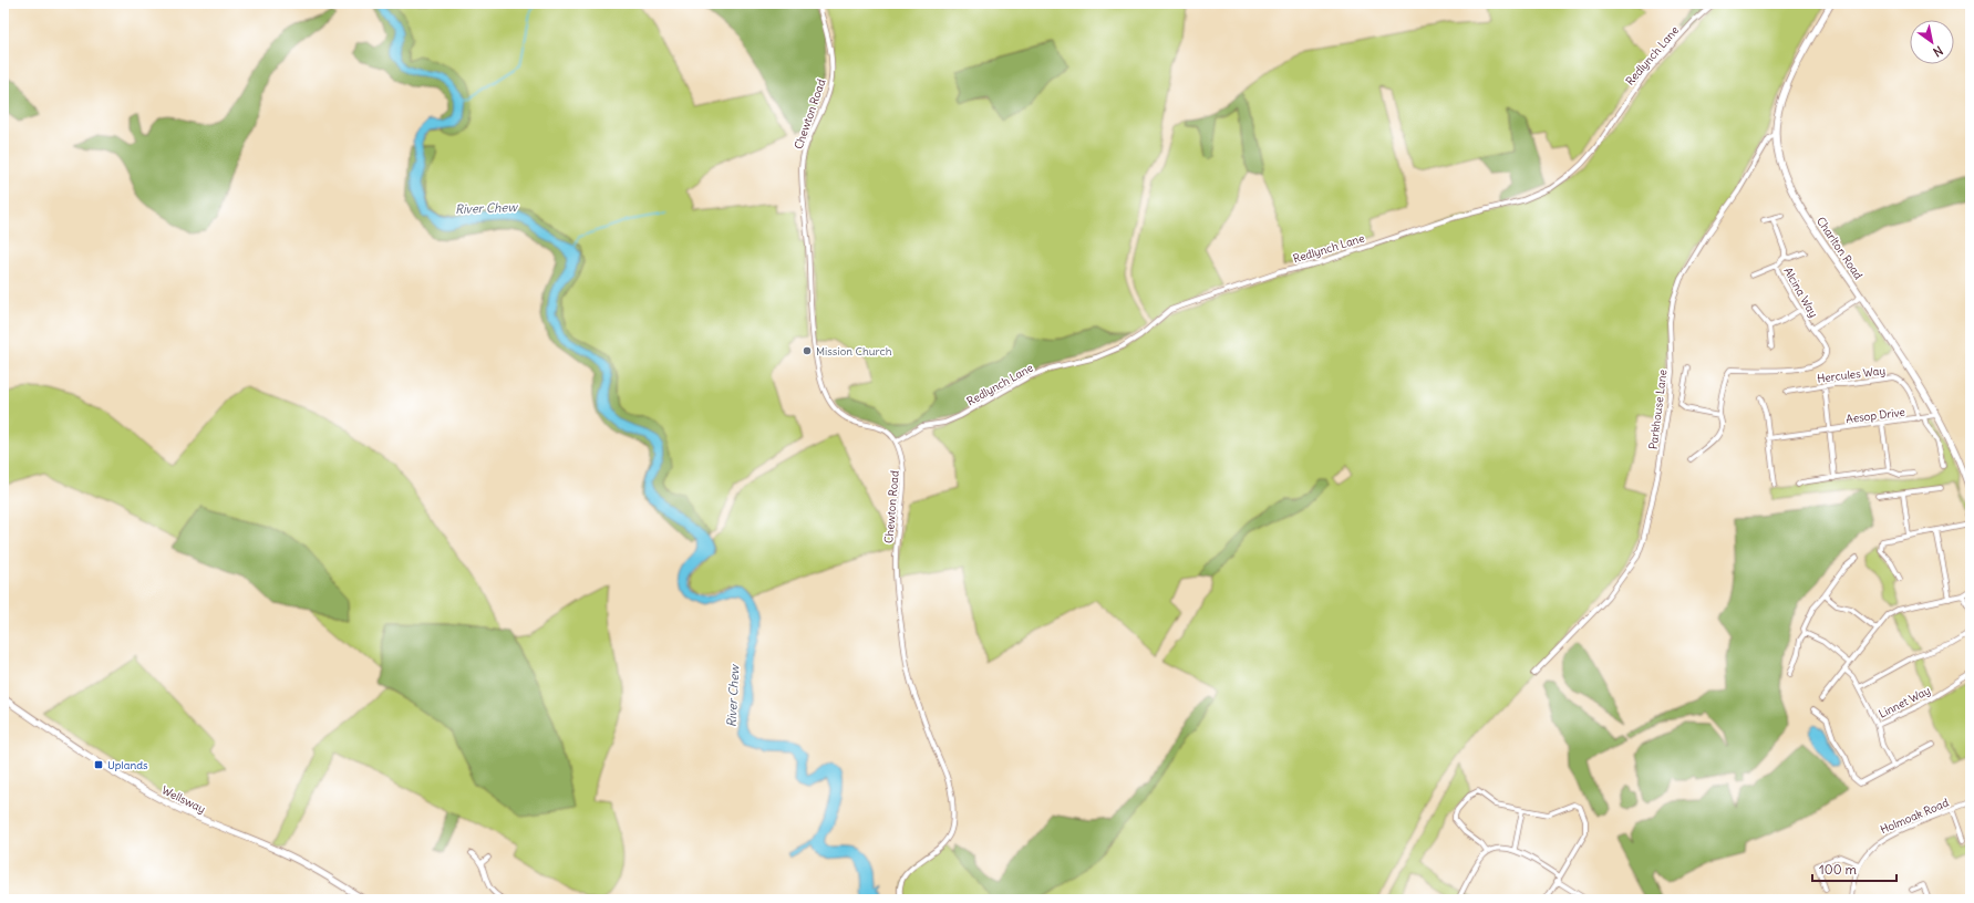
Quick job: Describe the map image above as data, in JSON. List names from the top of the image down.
{
  "streets": {
    "street": [
      "Redlynch Lane",
      "Chewton Road",
      "Charlton Road",
      "Alcina Way",
      "Hercules Way",
      "Parkhouse Lane",
      "Aesop Drive",
      "Linnet Way",
      "Wellsway",
      "Holmoak Road"
    ]
  },
  "crossings": [
    ["Redlynch Lane", "Chewton Road"],
    ["Charlton Road", "Parkhouse Lane"],
    ["Charlton Road", "Aesop Drive"],
    ["Hercules Way", "Aesop Drive"]
  ],
  "water": ["River Chew"],
  "places": {
    "other": ["Mission Church"],
    "transit": ["Uplands"]
  },
  "scale_bar": "100 m",
  "north": "bottom right"
}
